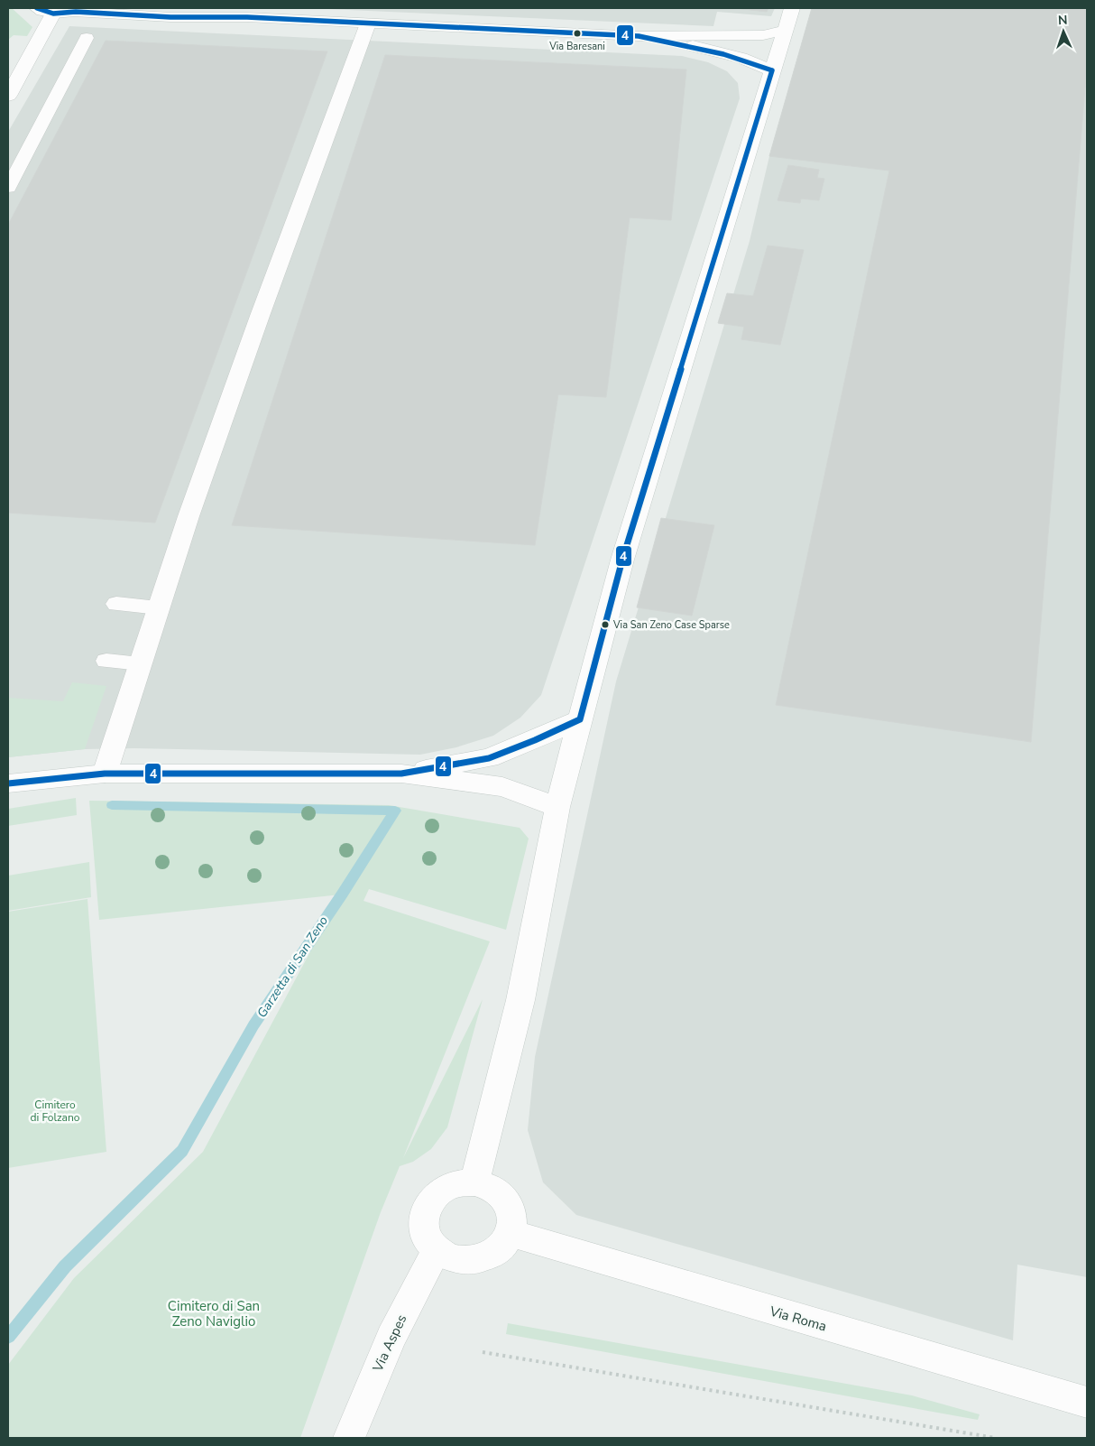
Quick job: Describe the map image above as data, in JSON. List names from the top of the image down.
{
  "streets": {
    "street": ["Via Roma", "Via Aspes"]
  },
  "crossings": [
    ["Via Roma", "Via Aspes"]
  ],
  "water": ["Garzetta di San Zeno"],
  "parks": ["Cimitero di Folzano", "Cimitero di San Zeno Naviglio"],
  "places": ["Via Baresani", "Via San Zeno Case Sparse"],
  "lines": ["transit line 4"],
  "north": "top"
}
